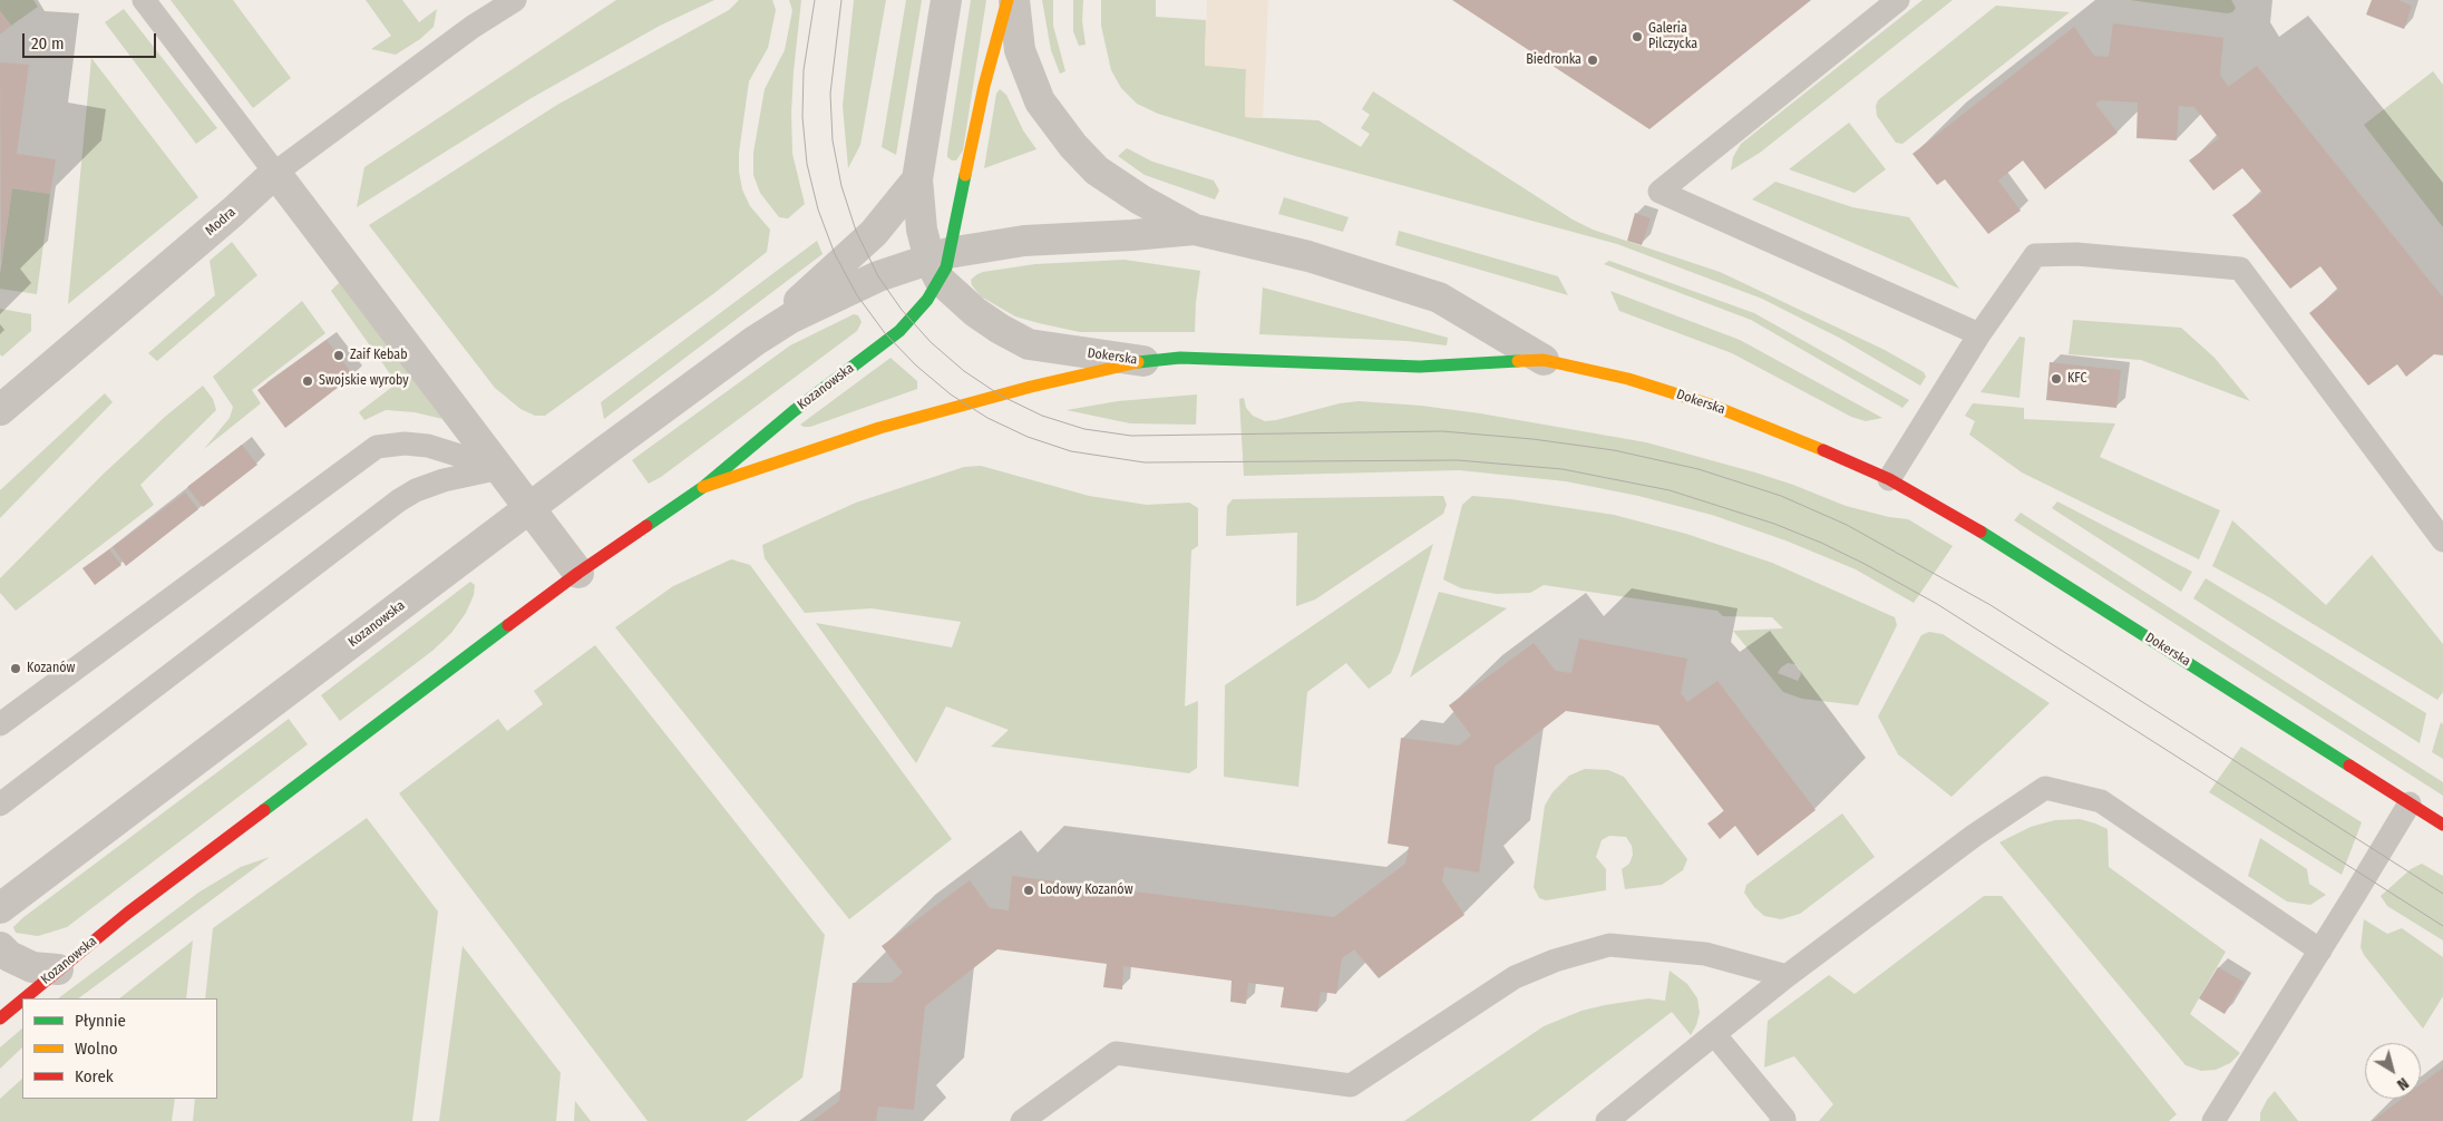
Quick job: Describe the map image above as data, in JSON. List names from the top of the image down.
{
  "streets": {
    "street": ["Modra", "Dokerska", "Kozanowska"]
  },
  "crossings": [
    ["Dokerska", "Kozanowska"]
  ],
  "places": [
    "Galeria Pilczycka",
    "Biedronka",
    "Zaif Kebab",
    "KFC",
    "Swojskie wyroby",
    "Kozanów",
    "Lodowy Kozanów"
  ],
  "legend": ["Płynnie", "Wolno", "Korek"],
  "scale_bar": "20 m",
  "north": "bottom right"
}
